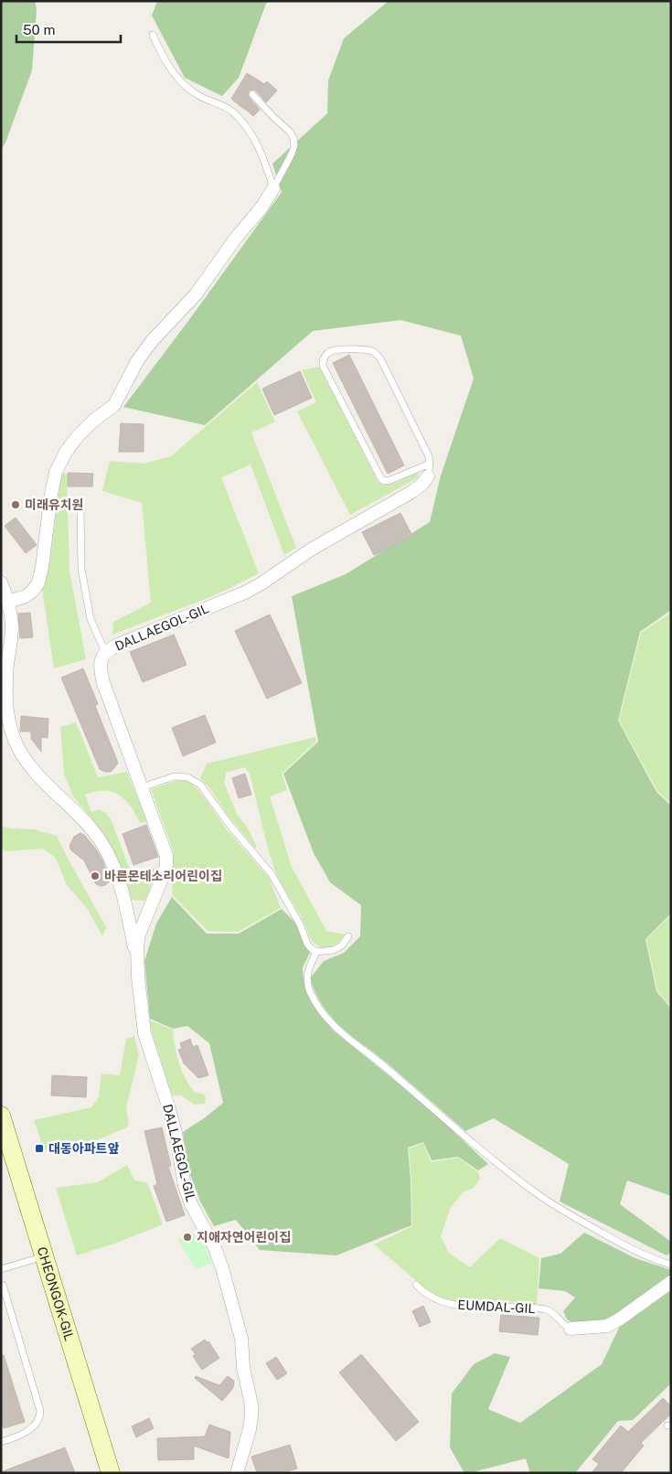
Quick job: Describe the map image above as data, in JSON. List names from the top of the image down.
{
  "streets": {
    "street": ["DALLAEGOL-GIL", "CHEONGOK-GIL", "EUMDAL-GIL"]
  },
  "places": {
    "other": ["미래유치원", "바른몬테소리어린이집", "지애자연어린이집"],
    "transit": ["대동아파트앞"]
  },
  "scale_bar": "50 m"
}
